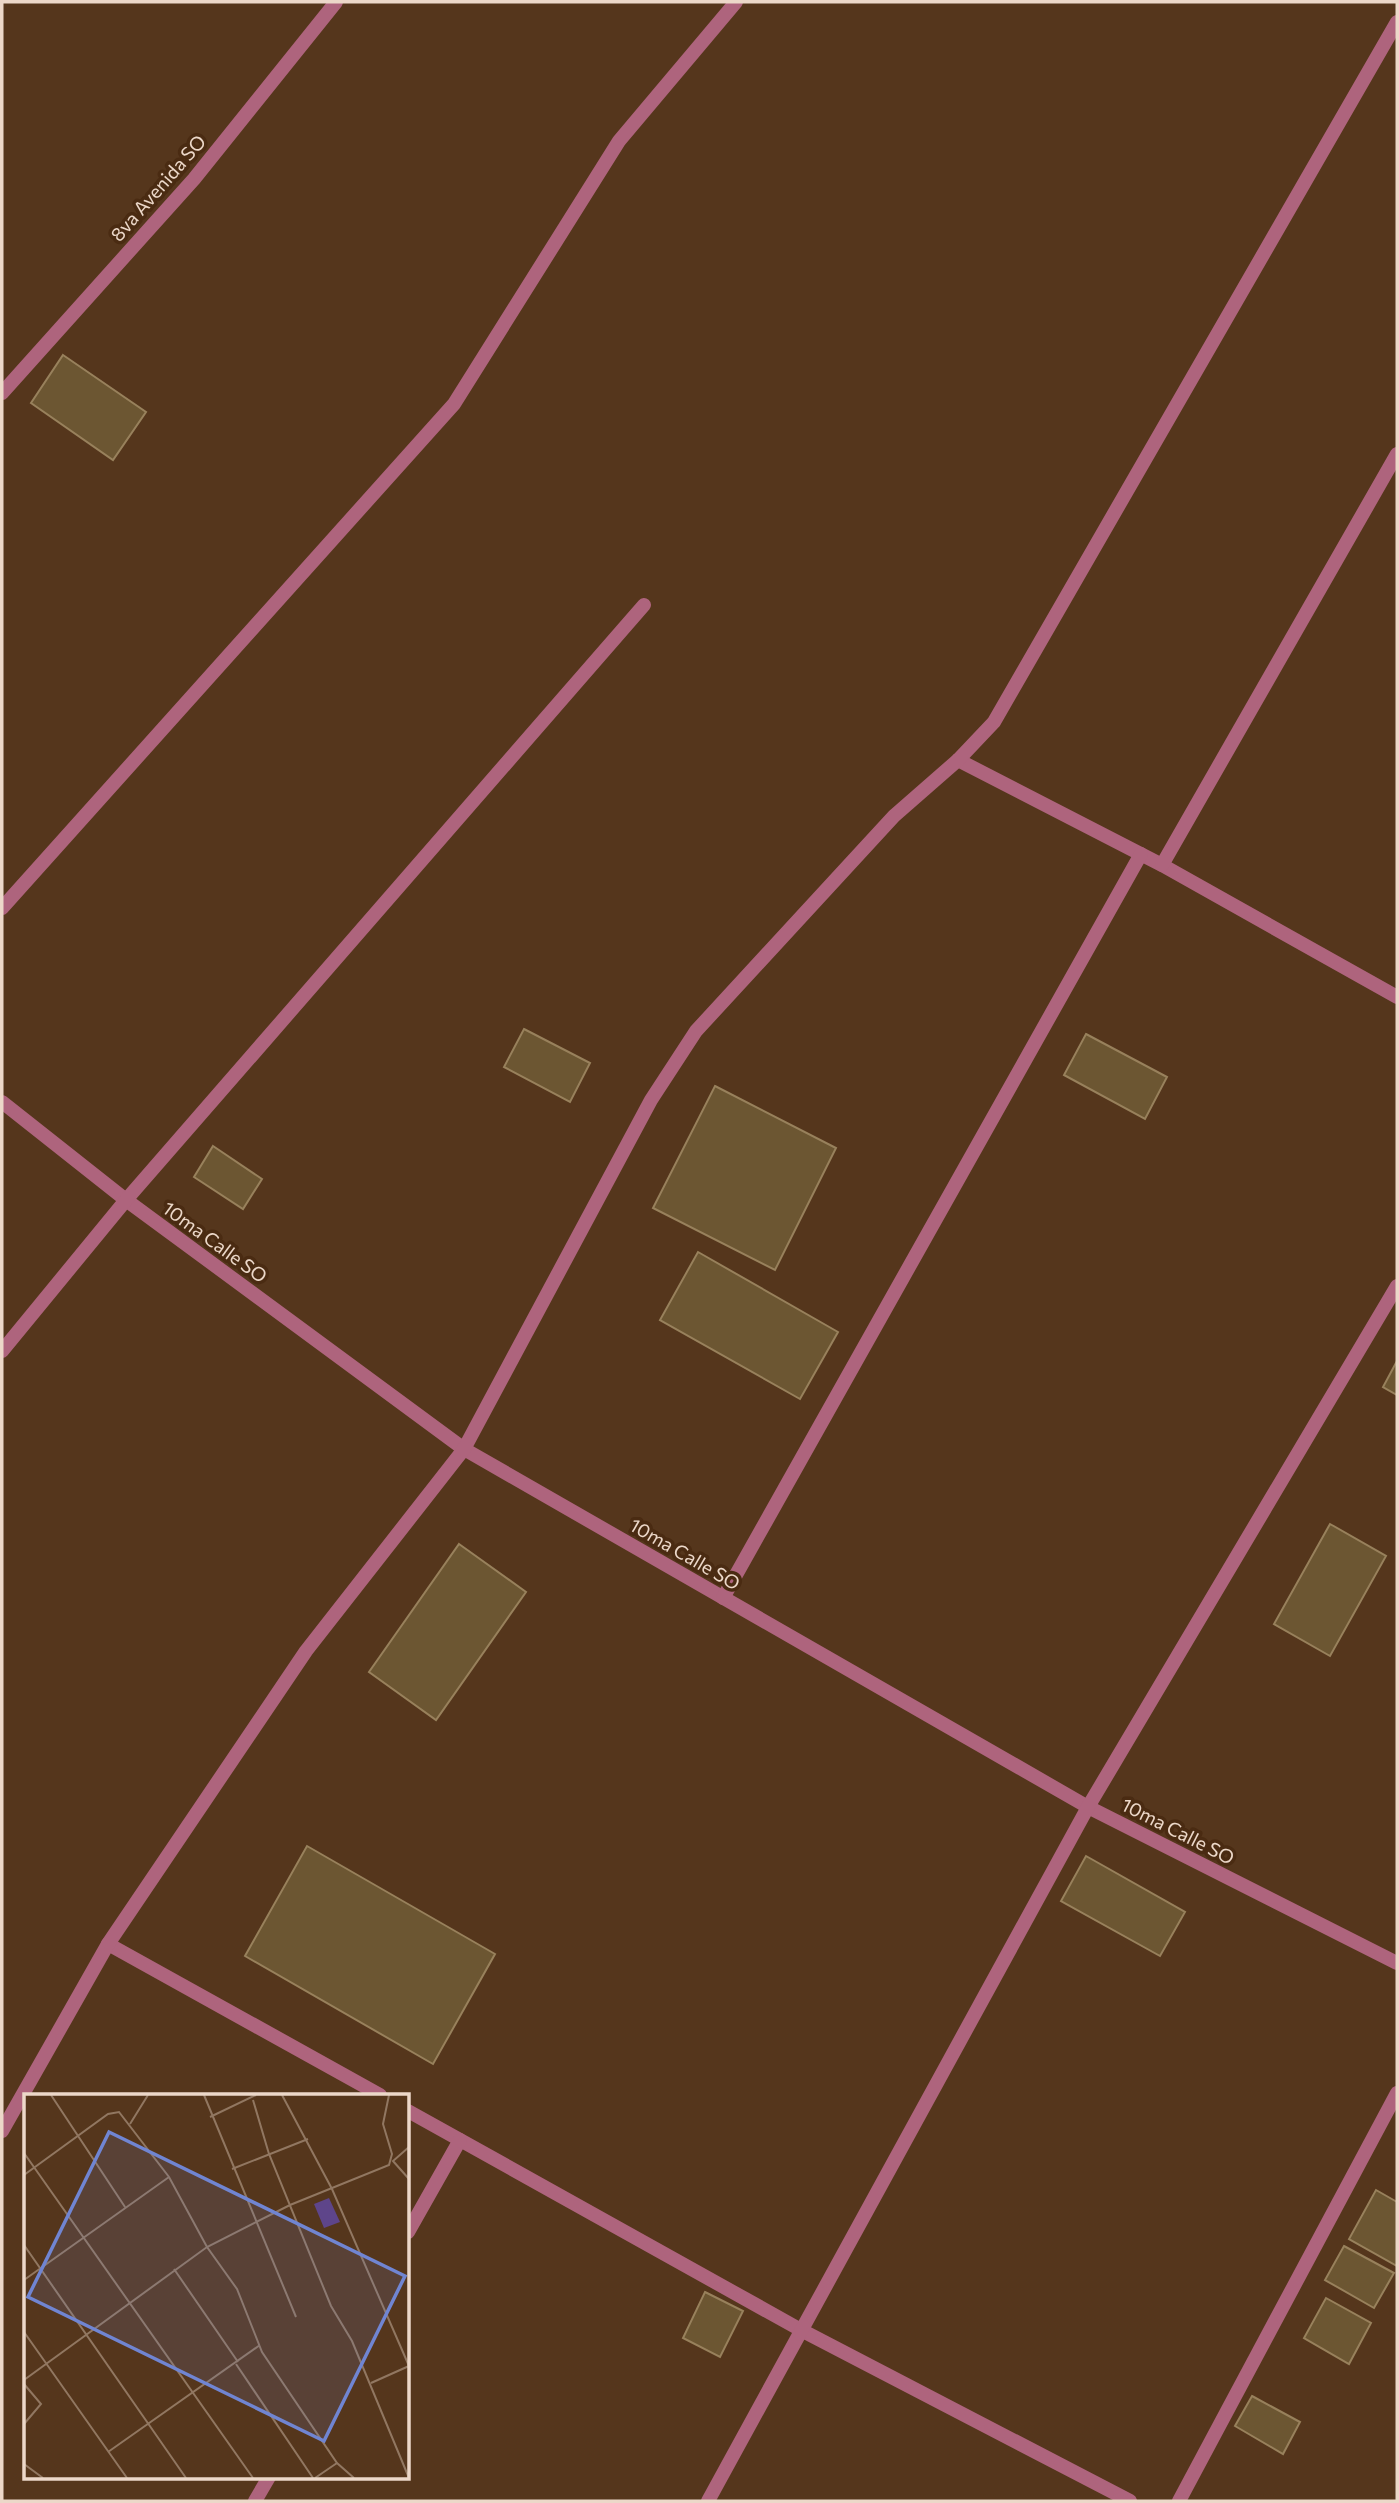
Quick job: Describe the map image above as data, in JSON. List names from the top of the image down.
{
  "streets": {
    "street": ["8va Avenida SO", "10ma Calle SO"]
  }
}
